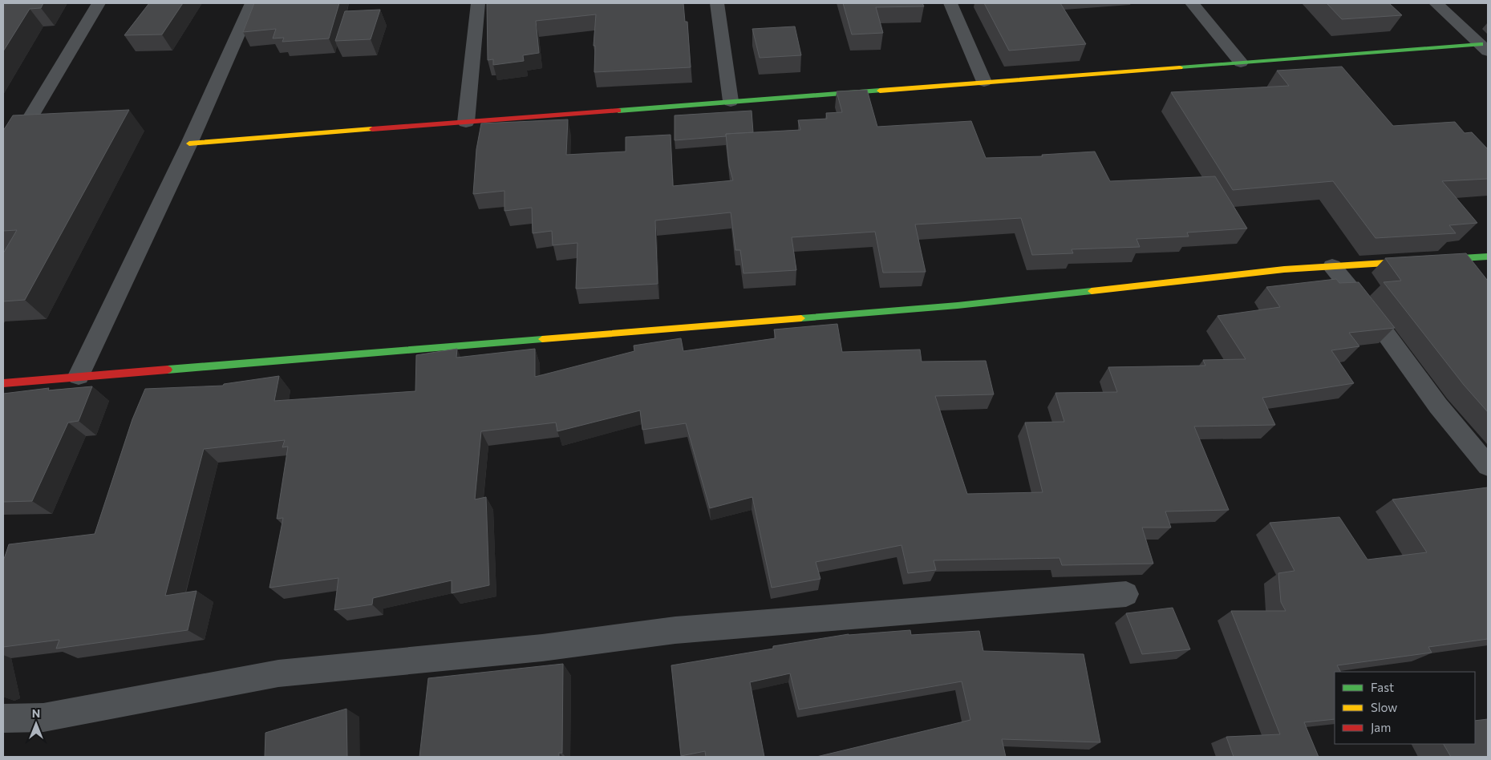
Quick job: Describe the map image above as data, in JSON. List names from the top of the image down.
{
  "legend": ["Fast", "Slow", "Jam"],
  "north": "top"
}
